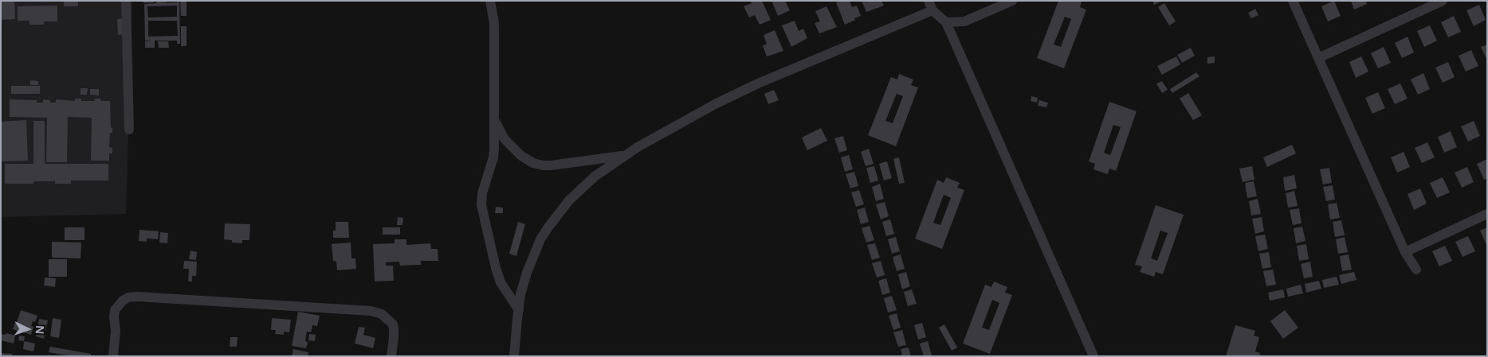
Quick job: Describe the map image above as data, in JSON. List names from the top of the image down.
{
  "north": "right"
}
